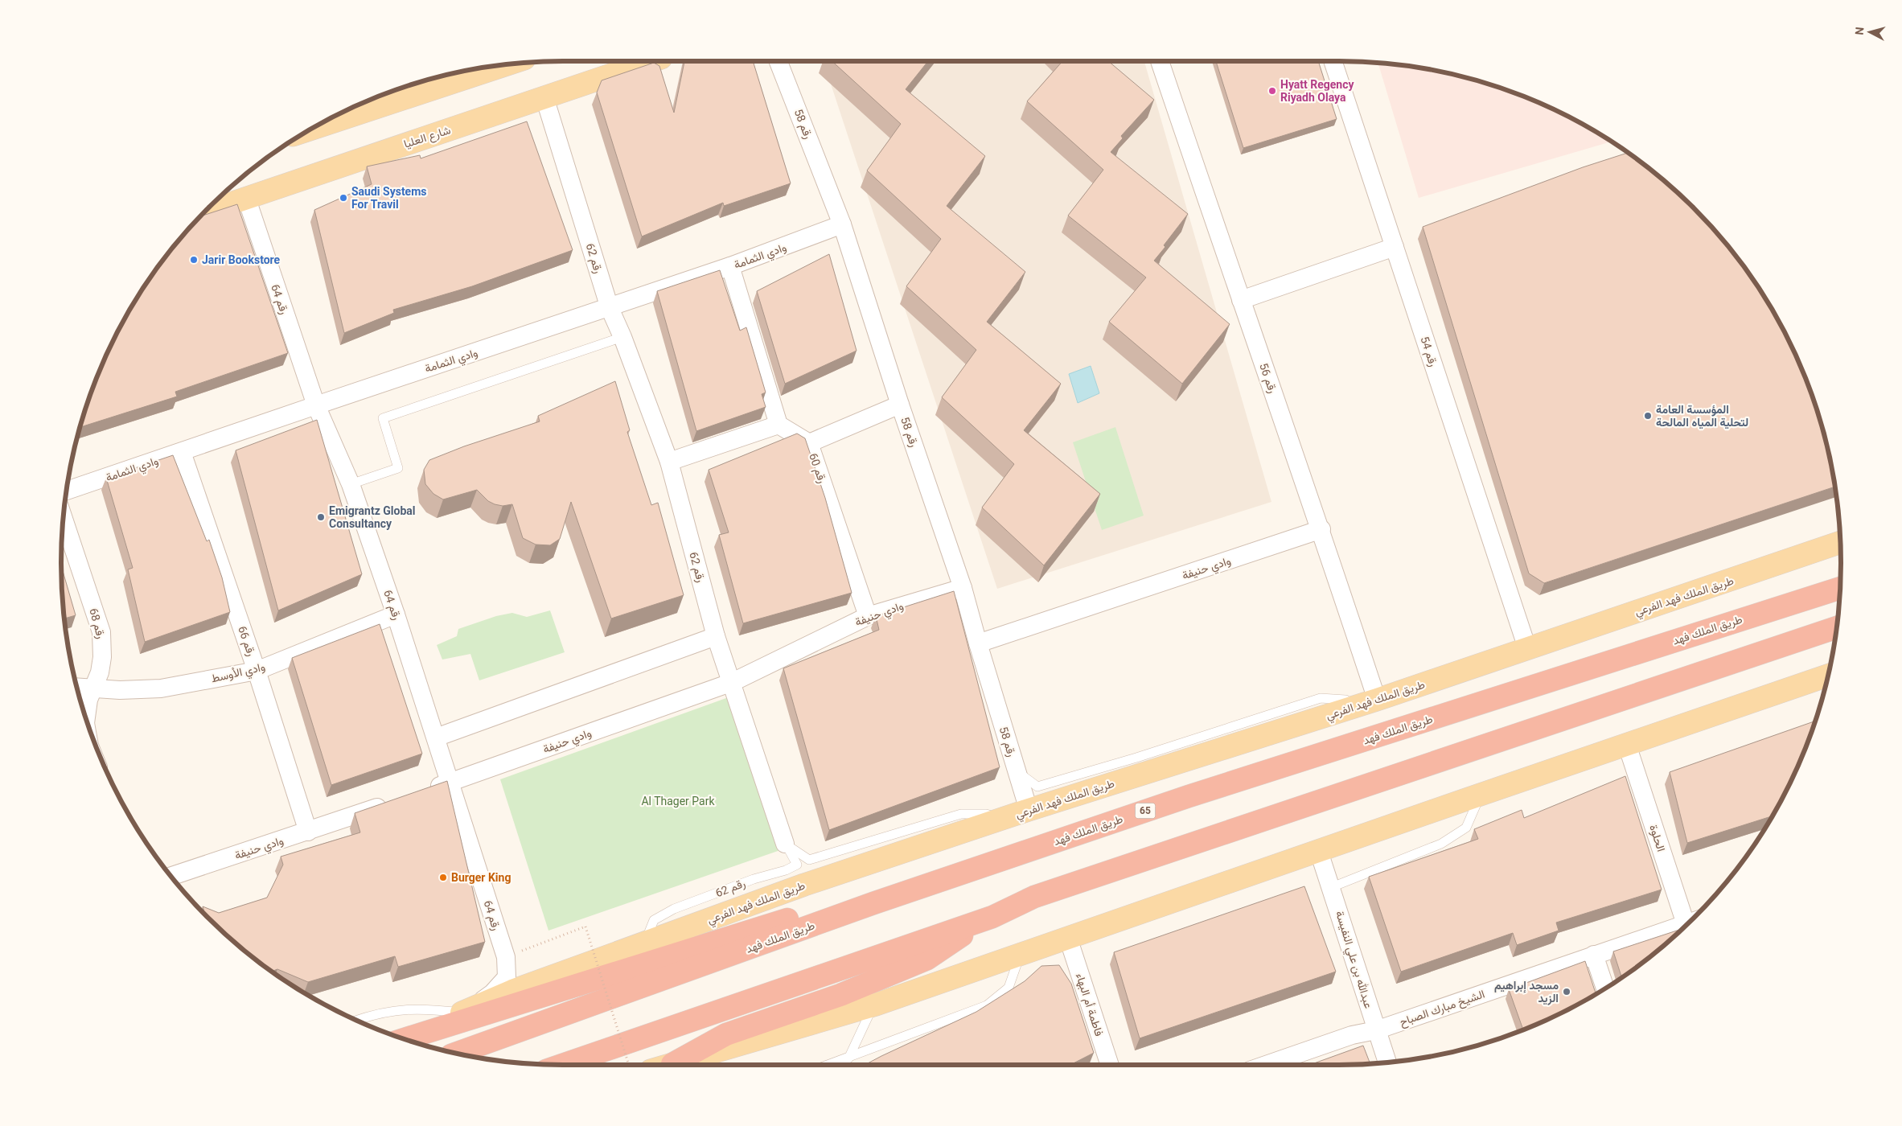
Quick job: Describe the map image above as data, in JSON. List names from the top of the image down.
{
  "streets": {
    "highway": ["طريق الملك فهد", "65"],
    "main road": ["شارع العليا", "طريق الملك فهد الفرعي"],
    "street": [
      "رقم 58",
      "وادي الثمامة",
      "رقم 62",
      "رقم 64",
      "رقم 54",
      "رقم 56",
      "رقم 60",
      "وادي حنيفة",
      "رقم 68",
      "رقم 66",
      "وادي الأوسط",
      "الحلوة",
      "عبدالله بن علي النفيسة",
      "فاطمة أم البهاء",
      "الشيخ مبارك الصباح"
    ]
  },
  "crossings": [
    ["رقم 58", "وادي الثمامة"],
    ["رقم 58", "وادي حنيفة"],
    ["رقم 58", "طريق الملك فهد الفرعي"],
    ["شارع العليا", "رقم 62"],
    ["شارع العليا", "رقم 64"],
    ["وادي الثمامة", "رقم 62"],
    ["وادي الثمامة", "رقم 64"],
    ["وادي الثمامة", "رقم 66"],
    ["رقم 62", "وادي حنيفة"],
    ["رقم 62", "طريق الملك فهد الفرعي"],
    ["رقم 64", "وادي حنيفة"],
    ["رقم 64", "طريق الملك فهد الفرعي"],
    ["رقم 64", "وادي الأوسط"],
    ["رقم 54", "طريق الملك فهد الفرعي"],
    ["رقم 56", "وادي حنيفة"],
    ["رقم 56", "طريق الملك فهد الفرعي"],
    ["رقم 60", "وادي حنيفة"],
    ["وادي حنيفة", "رقم 66"],
    ["رقم 68", "وادي الأوسط"],
    ["رقم 66", "وادي الأوسط"],
    ["عبدالله بن علي النفيسة", "الشيخ مبارك الصباح"]
  ],
  "parks": ["Al Thager Park"],
  "places": [
    "Hyatt Regency Riyadh Olaya",
    "Saudi Systems For Travil",
    "Jarir Bookstore",
    "المؤسسة العامة لتحلية المياه المالحة",
    "Emigrantz Global Consultancy",
    "Burger King",
    "مسجد إبراهيم الزيد"
  ],
  "north": "left"
}
